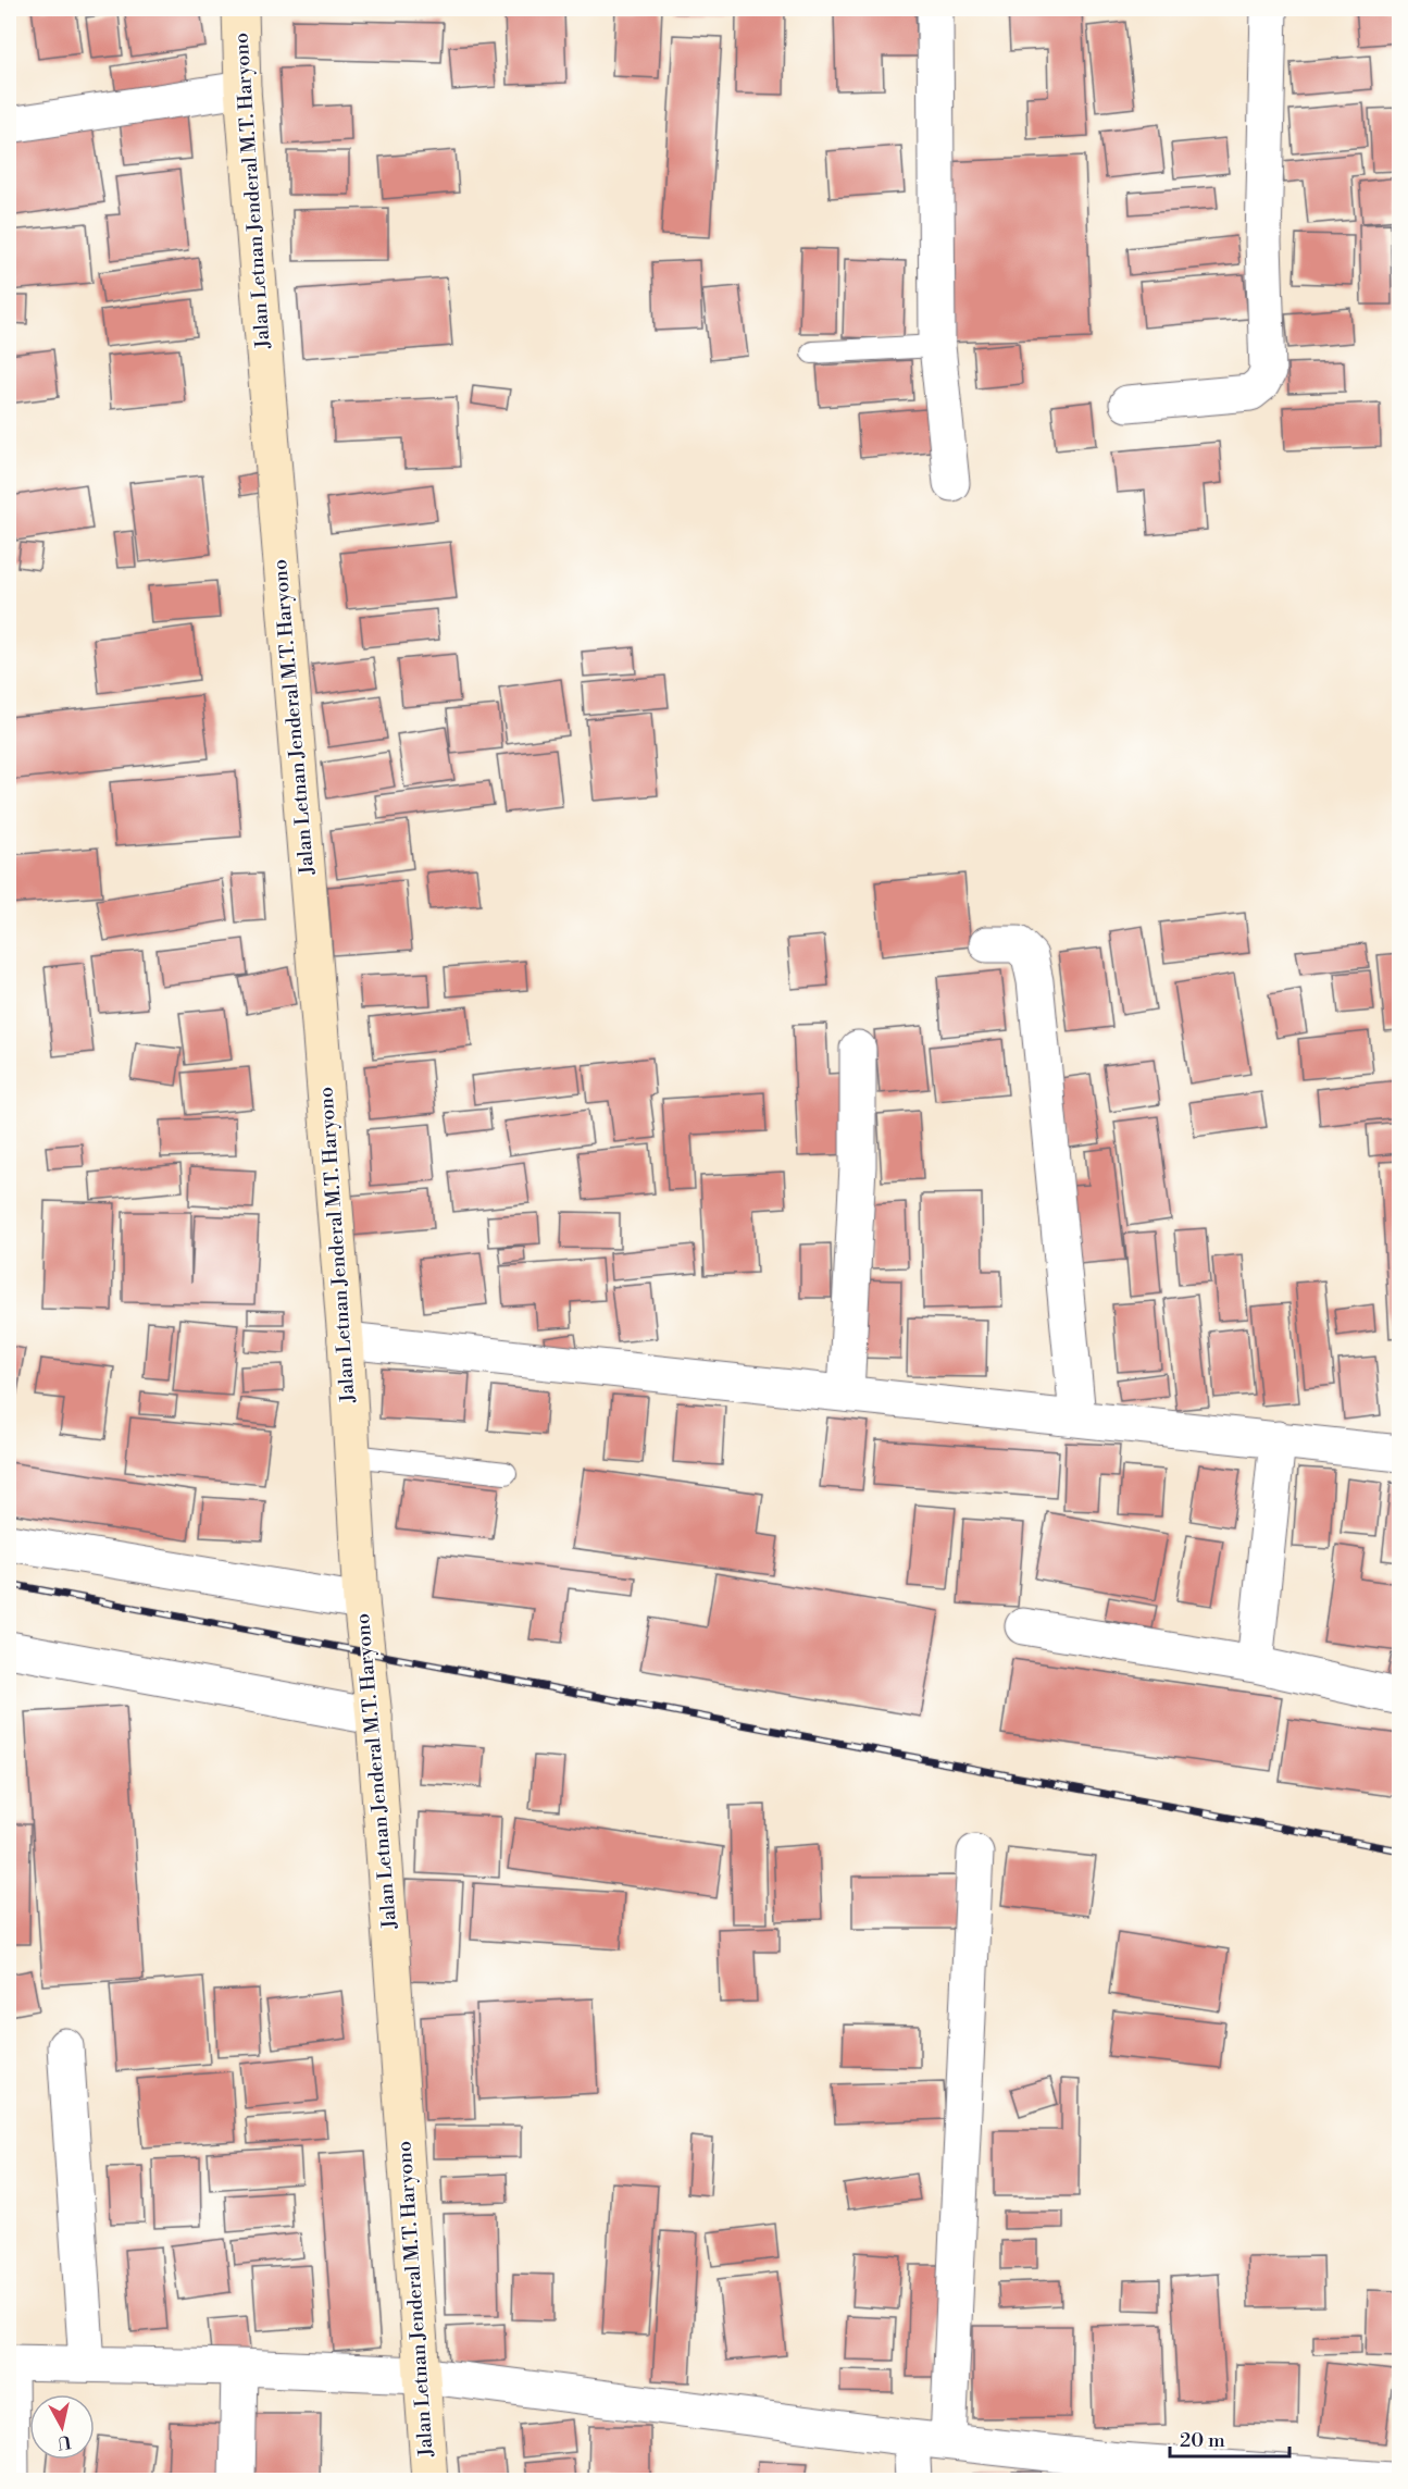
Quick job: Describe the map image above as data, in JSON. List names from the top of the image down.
{
  "streets": {
    "main road": ["Jalan Letnan Jenderal M.T. Haryono"]
  },
  "scale_bar": "20 m",
  "north": "bottom"
}
